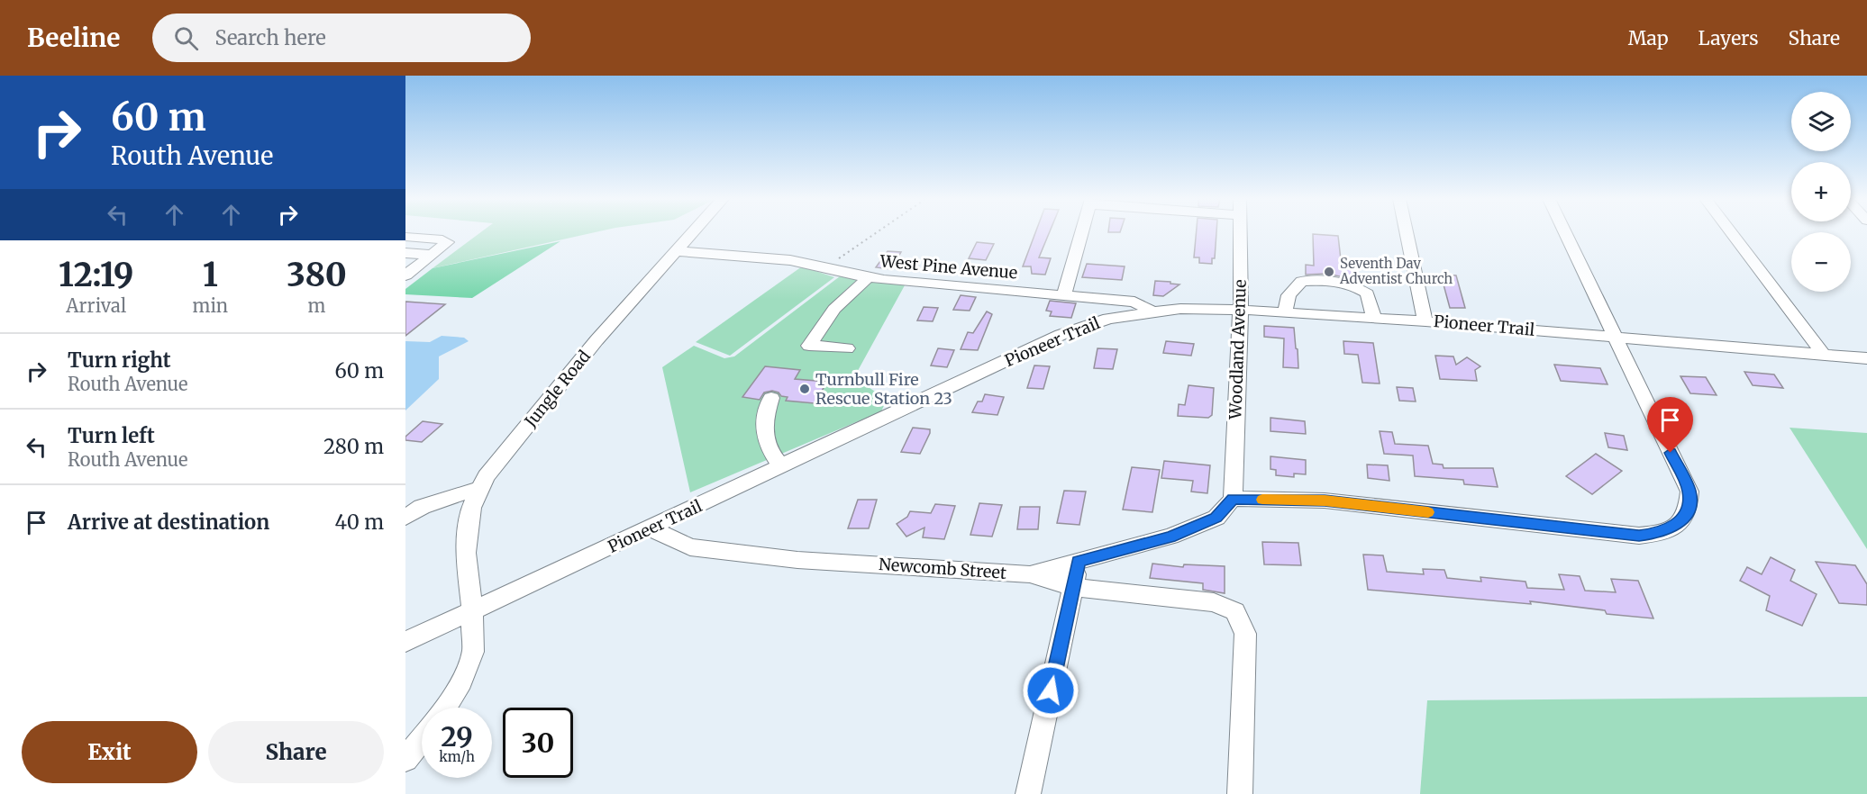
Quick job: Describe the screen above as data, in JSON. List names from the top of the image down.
{
  "streets": {
    "street": [
      "West Pine Avenue",
      "Pioneer Trail",
      "Woodland Avenue",
      "Jungle Road",
      "Newcomb Street"
    ]
  },
  "crossings": [
    ["West Pine Avenue", "Pioneer Trail"],
    ["West Pine Avenue", "Jungle Road"],
    ["Pioneer Trail", "Woodland Avenue"],
    ["Pioneer Trail", "Jungle Road"],
    ["Pioneer Trail", "Newcomb Street"]
  ],
  "places": ["Seventh Day Adventist Church", "Turnbull Fire Rescue Station 23"],
  "page": {
    "header": "Beeline",
    "search": "Search here",
    "nav": ["Map", "Layers", "Share"],
    "turn": ["60 m", "Routh Avenue"],
    "map_buttons": ["+", "−"],
    "eta": [
      "12:19",
      "Arrival",
      "1",
      "min",
      "380",
      "m"
    ],
    "list": [
      {
        "name": "Turn right",
        "note": "Routh Avenue",
        "value": "60 m"
      },
      {
        "name": "Turn left",
        "note": "Routh Avenue",
        "value": "280 m"
      },
      {
        "name": "Arrive at destination",
        "value": "40 m"
      }
    ],
    "speed": "29 km/h",
    "limit": "30",
    "buttons": ["Exit", "Share"]
  }
}
